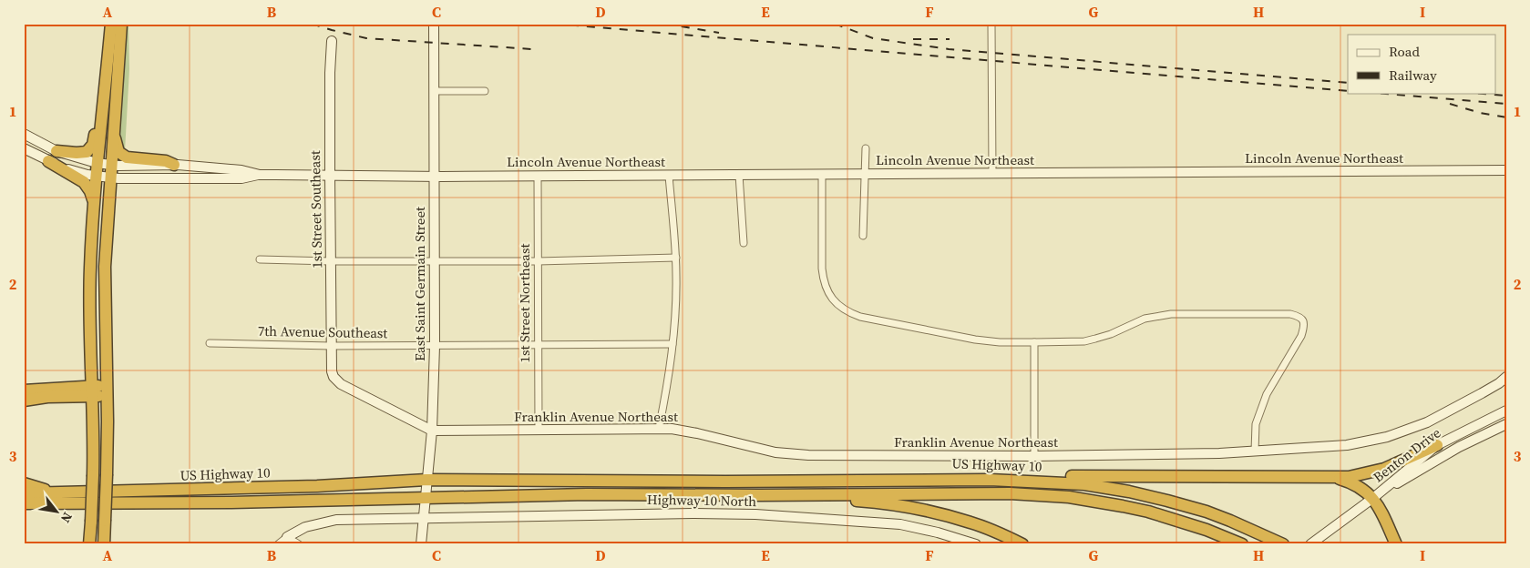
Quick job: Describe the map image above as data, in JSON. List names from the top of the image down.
{
  "streets": {
    "highway": ["US Highway 10"],
    "street": [
      "Lincoln Avenue Northeast",
      "1st Street Southeast",
      "East Saint Germain Street",
      "1st Street Northeast",
      "7th Avenue Southeast",
      "Franklin Avenue Northeast",
      "Benton Drive",
      "Highway 10 North"
    ]
  },
  "crossings": [
    ["Lincoln Avenue Northeast", "1st Street Southeast"],
    ["Lincoln Avenue Northeast", "East Saint Germain Street"],
    ["Lincoln Avenue Northeast", "1st Street Northeast"],
    ["1st Street Southeast", "East Saint Germain Street"],
    ["1st Street Southeast", "7th Avenue Southeast"],
    ["1st Street Southeast", "Franklin Avenue Northeast"],
    ["East Saint Germain Street", "7th Avenue Southeast"],
    ["East Saint Germain Street", "Franklin Avenue Northeast"],
    ["East Saint Germain Street", "US Highway 10"],
    ["East Saint Germain Street", "Highway 10 North"],
    ["1st Street Northeast", "7th Avenue Southeast"],
    ["1st Street Northeast", "Franklin Avenue Northeast"]
  ],
  "legend": ["Road", "Railway"],
  "north": "bottom right",
  "grid": {
    "columns": [
      "A",
      "B",
      "C",
      "D",
      "E",
      "F",
      "G",
      "H",
      "I"
    ],
    "rows": ["1", "2", "3"]
  }
}
